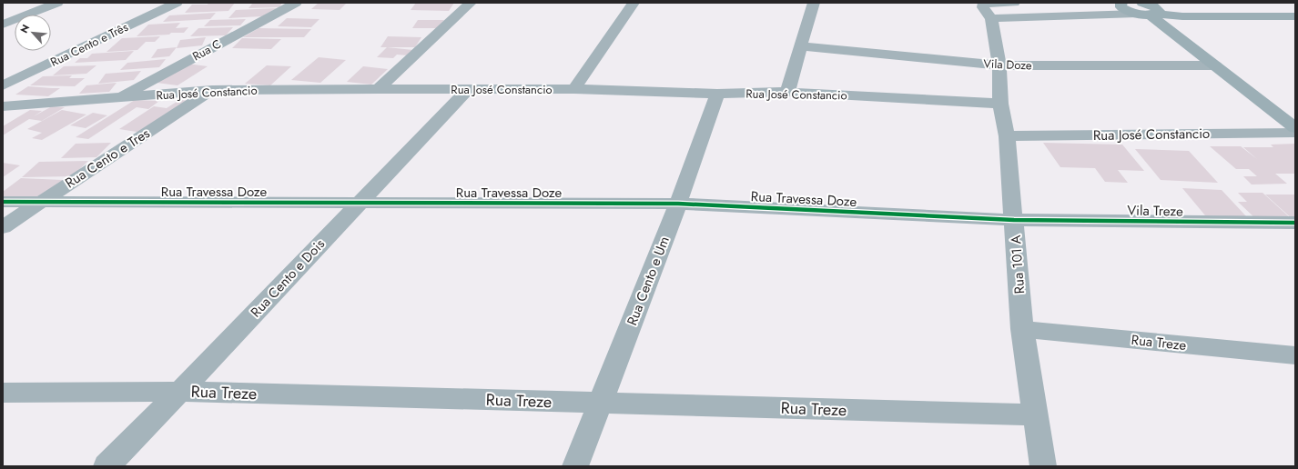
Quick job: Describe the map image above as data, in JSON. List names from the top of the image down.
{
  "streets": {
    "street": [
      "Rua Cento e Três",
      "Rua C",
      "Vila Doze",
      "Rua José Constancio",
      "Rua Cento e Tres",
      "Rua Travessa Doze",
      "Vila Treze",
      "Rua 101 A",
      "Rua Cento e Dois",
      "Rua Cento e Um",
      "Rua Treze"
    ]
  },
  "crossings": [
    ["Rua C", "Rua José Constancio"],
    ["Vila Doze", "Rua 101 A"],
    ["Rua José Constancio", "Rua Cento e Tres"],
    ["Rua José Constancio", "Rua 101 A"],
    ["Rua José Constancio", "Rua Cento e Dois"],
    ["Rua José Constancio", "Rua Cento e Um"],
    ["Rua Cento e Tres", "Rua Travessa Doze"],
    ["Rua Travessa Doze", "Vila Treze"],
    ["Rua Travessa Doze", "Rua 101 A"],
    ["Rua Travessa Doze", "Rua Cento e Dois"],
    ["Rua Travessa Doze", "Rua Cento e Um"],
    ["Vila Treze", "Rua 101 A"],
    ["Rua 101 A", "Rua Treze"],
    ["Rua Cento e Dois", "Rua Treze"],
    ["Rua Cento e Um", "Rua Treze"]
  ],
  "north": "top left"
}
